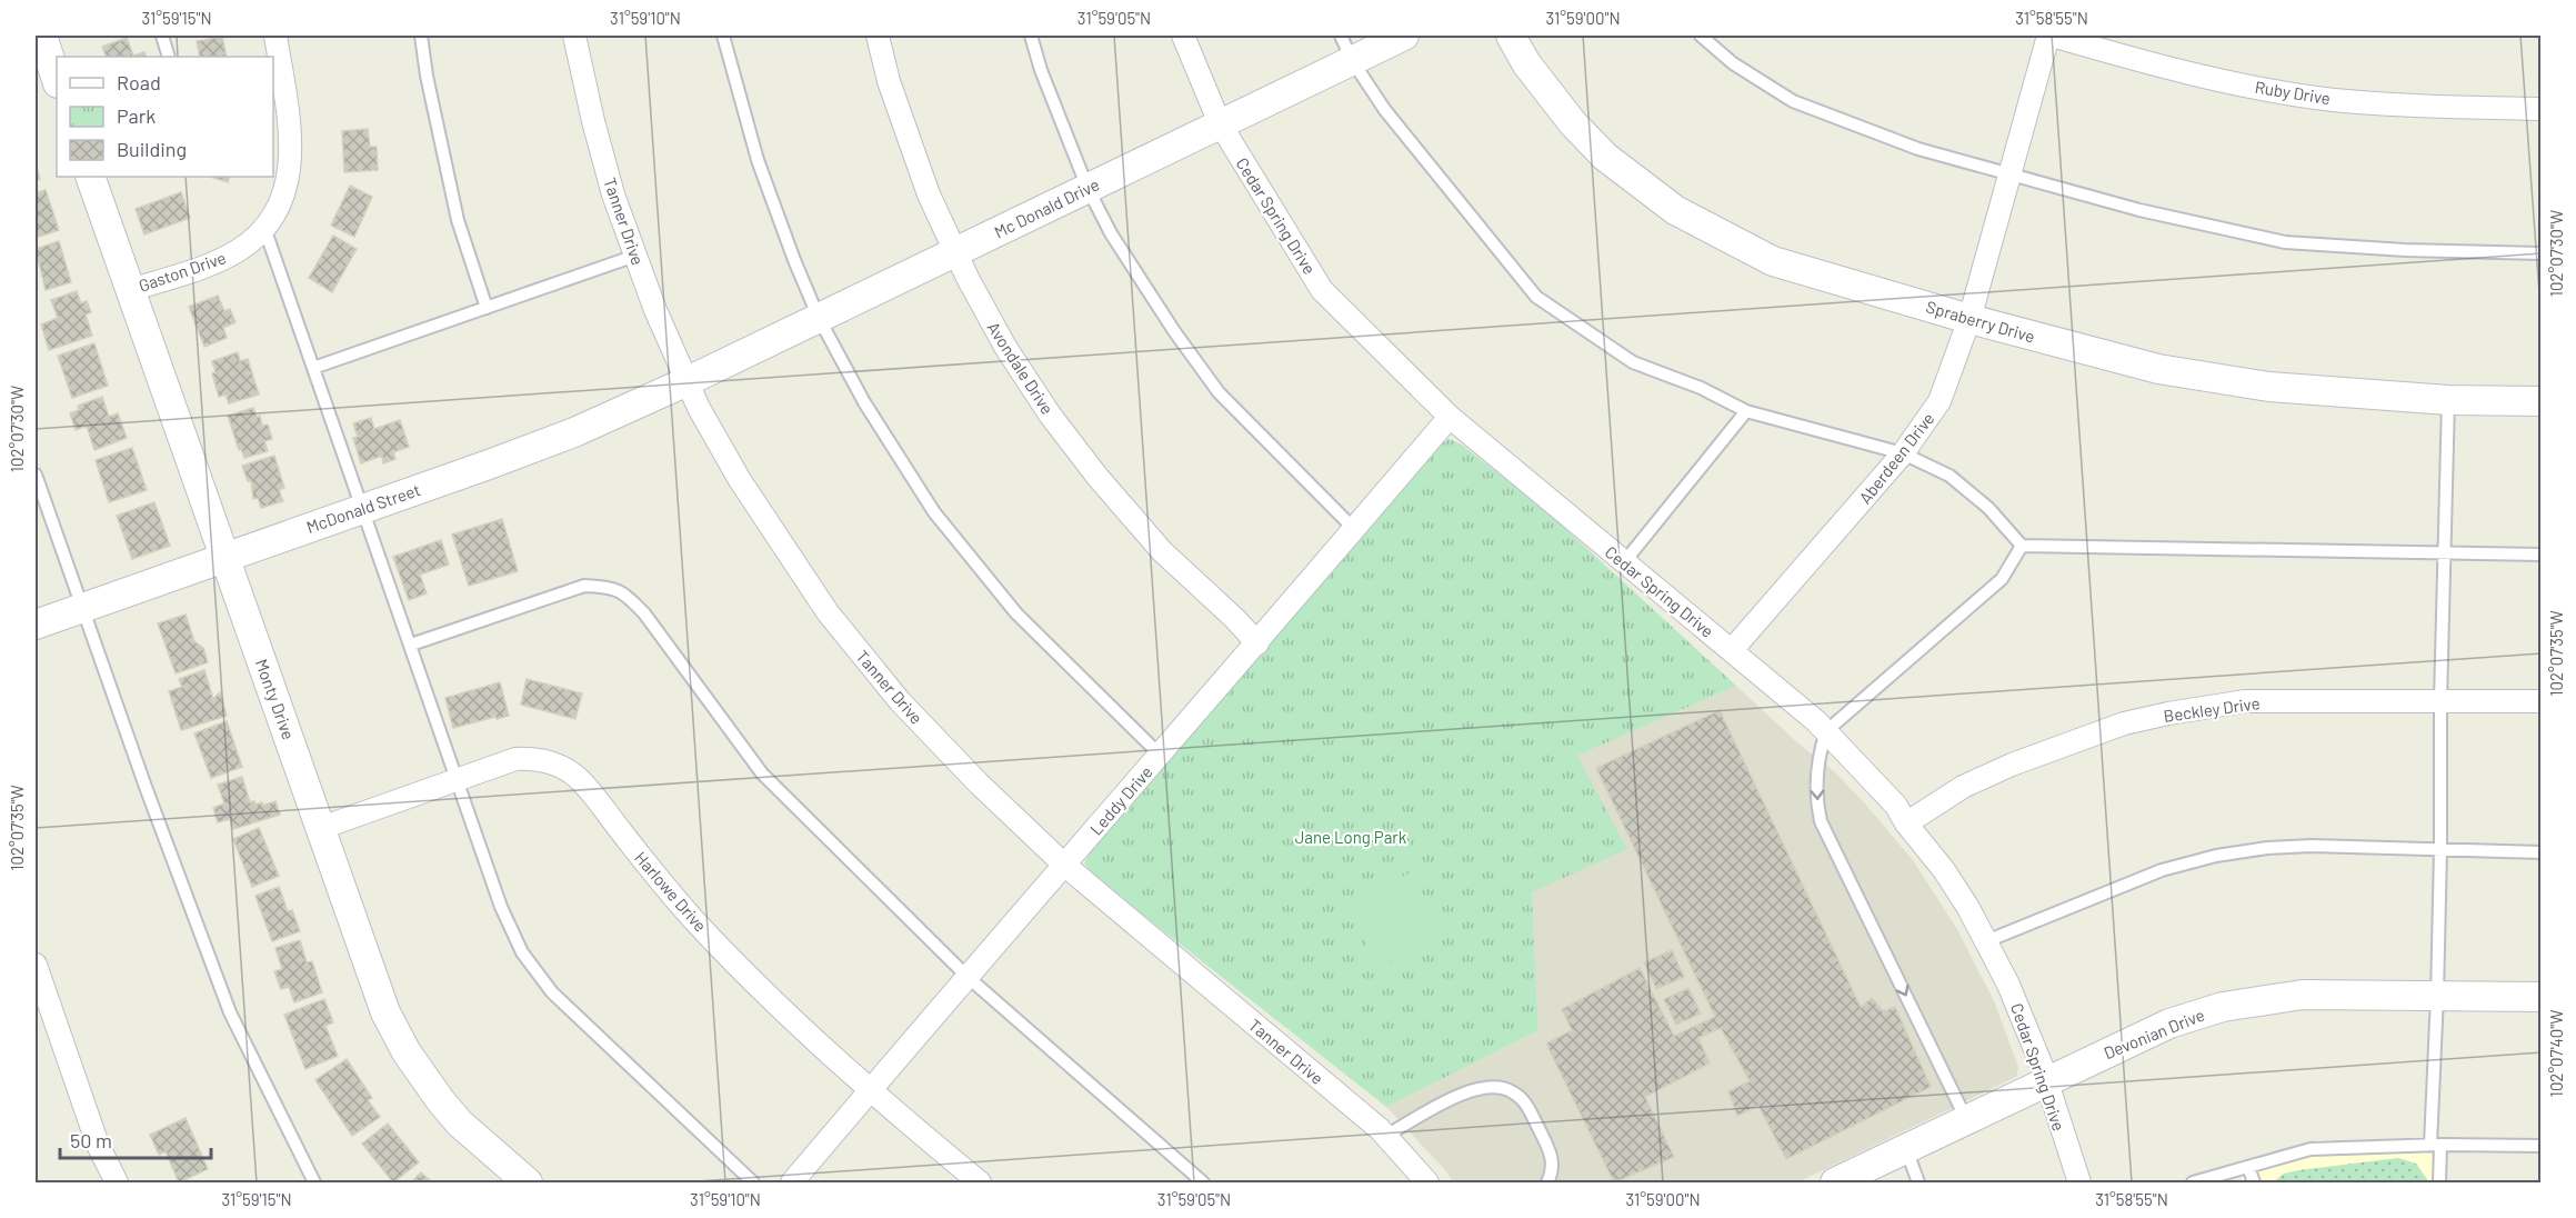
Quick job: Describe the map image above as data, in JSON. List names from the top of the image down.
{
  "streets": {
    "street": [
      "Ruby Drive",
      "Mc Donald Drive",
      "Cedar Spring Drive",
      "Tanner Drive",
      "Gaston Drive",
      "Spraberry Drive",
      "Avondale Drive",
      "Aberdeen Drive",
      "McDonald Street",
      "Monty Drive",
      "Beckley Drive",
      "Leddy Drive",
      "Harlowe Drive",
      "Devonian Drive"
    ]
  },
  "crossings": [
    ["Ruby Drive", "Aberdeen Drive"],
    ["Mc Donald Drive", "Cedar Spring Drive"],
    ["Mc Donald Drive", "Tanner Drive"],
    ["Mc Donald Drive", "Avondale Drive"],
    ["Mc Donald Drive", "McDonald Street"],
    ["Cedar Spring Drive", "Aberdeen Drive"],
    ["Cedar Spring Drive", "Beckley Drive"],
    ["Cedar Spring Drive", "Leddy Drive"],
    ["Cedar Spring Drive", "Devonian Drive"],
    ["Tanner Drive", "McDonald Street"],
    ["Tanner Drive", "Leddy Drive"],
    ["Gaston Drive", "Monty Drive"],
    ["Spraberry Drive", "Aberdeen Drive"],
    ["Avondale Drive", "Leddy Drive"],
    ["McDonald Street", "Monty Drive"],
    ["Monty Drive", "Harlowe Drive"],
    ["Leddy Drive", "Harlowe Drive"]
  ],
  "parks": ["Jane Long Park"],
  "legend": ["Road", "Park", "Building"],
  "scale_bar": "50 m",
  "coordinates": [
    "31°59'15\"N",
    "31°59'10\"N",
    "31°59'05\"N",
    "31°59'00\"N",
    "31°58'55\"N",
    "102°07'30\"W",
    "102°07'35\"W",
    "102°07'40\"W"
  ]
}
